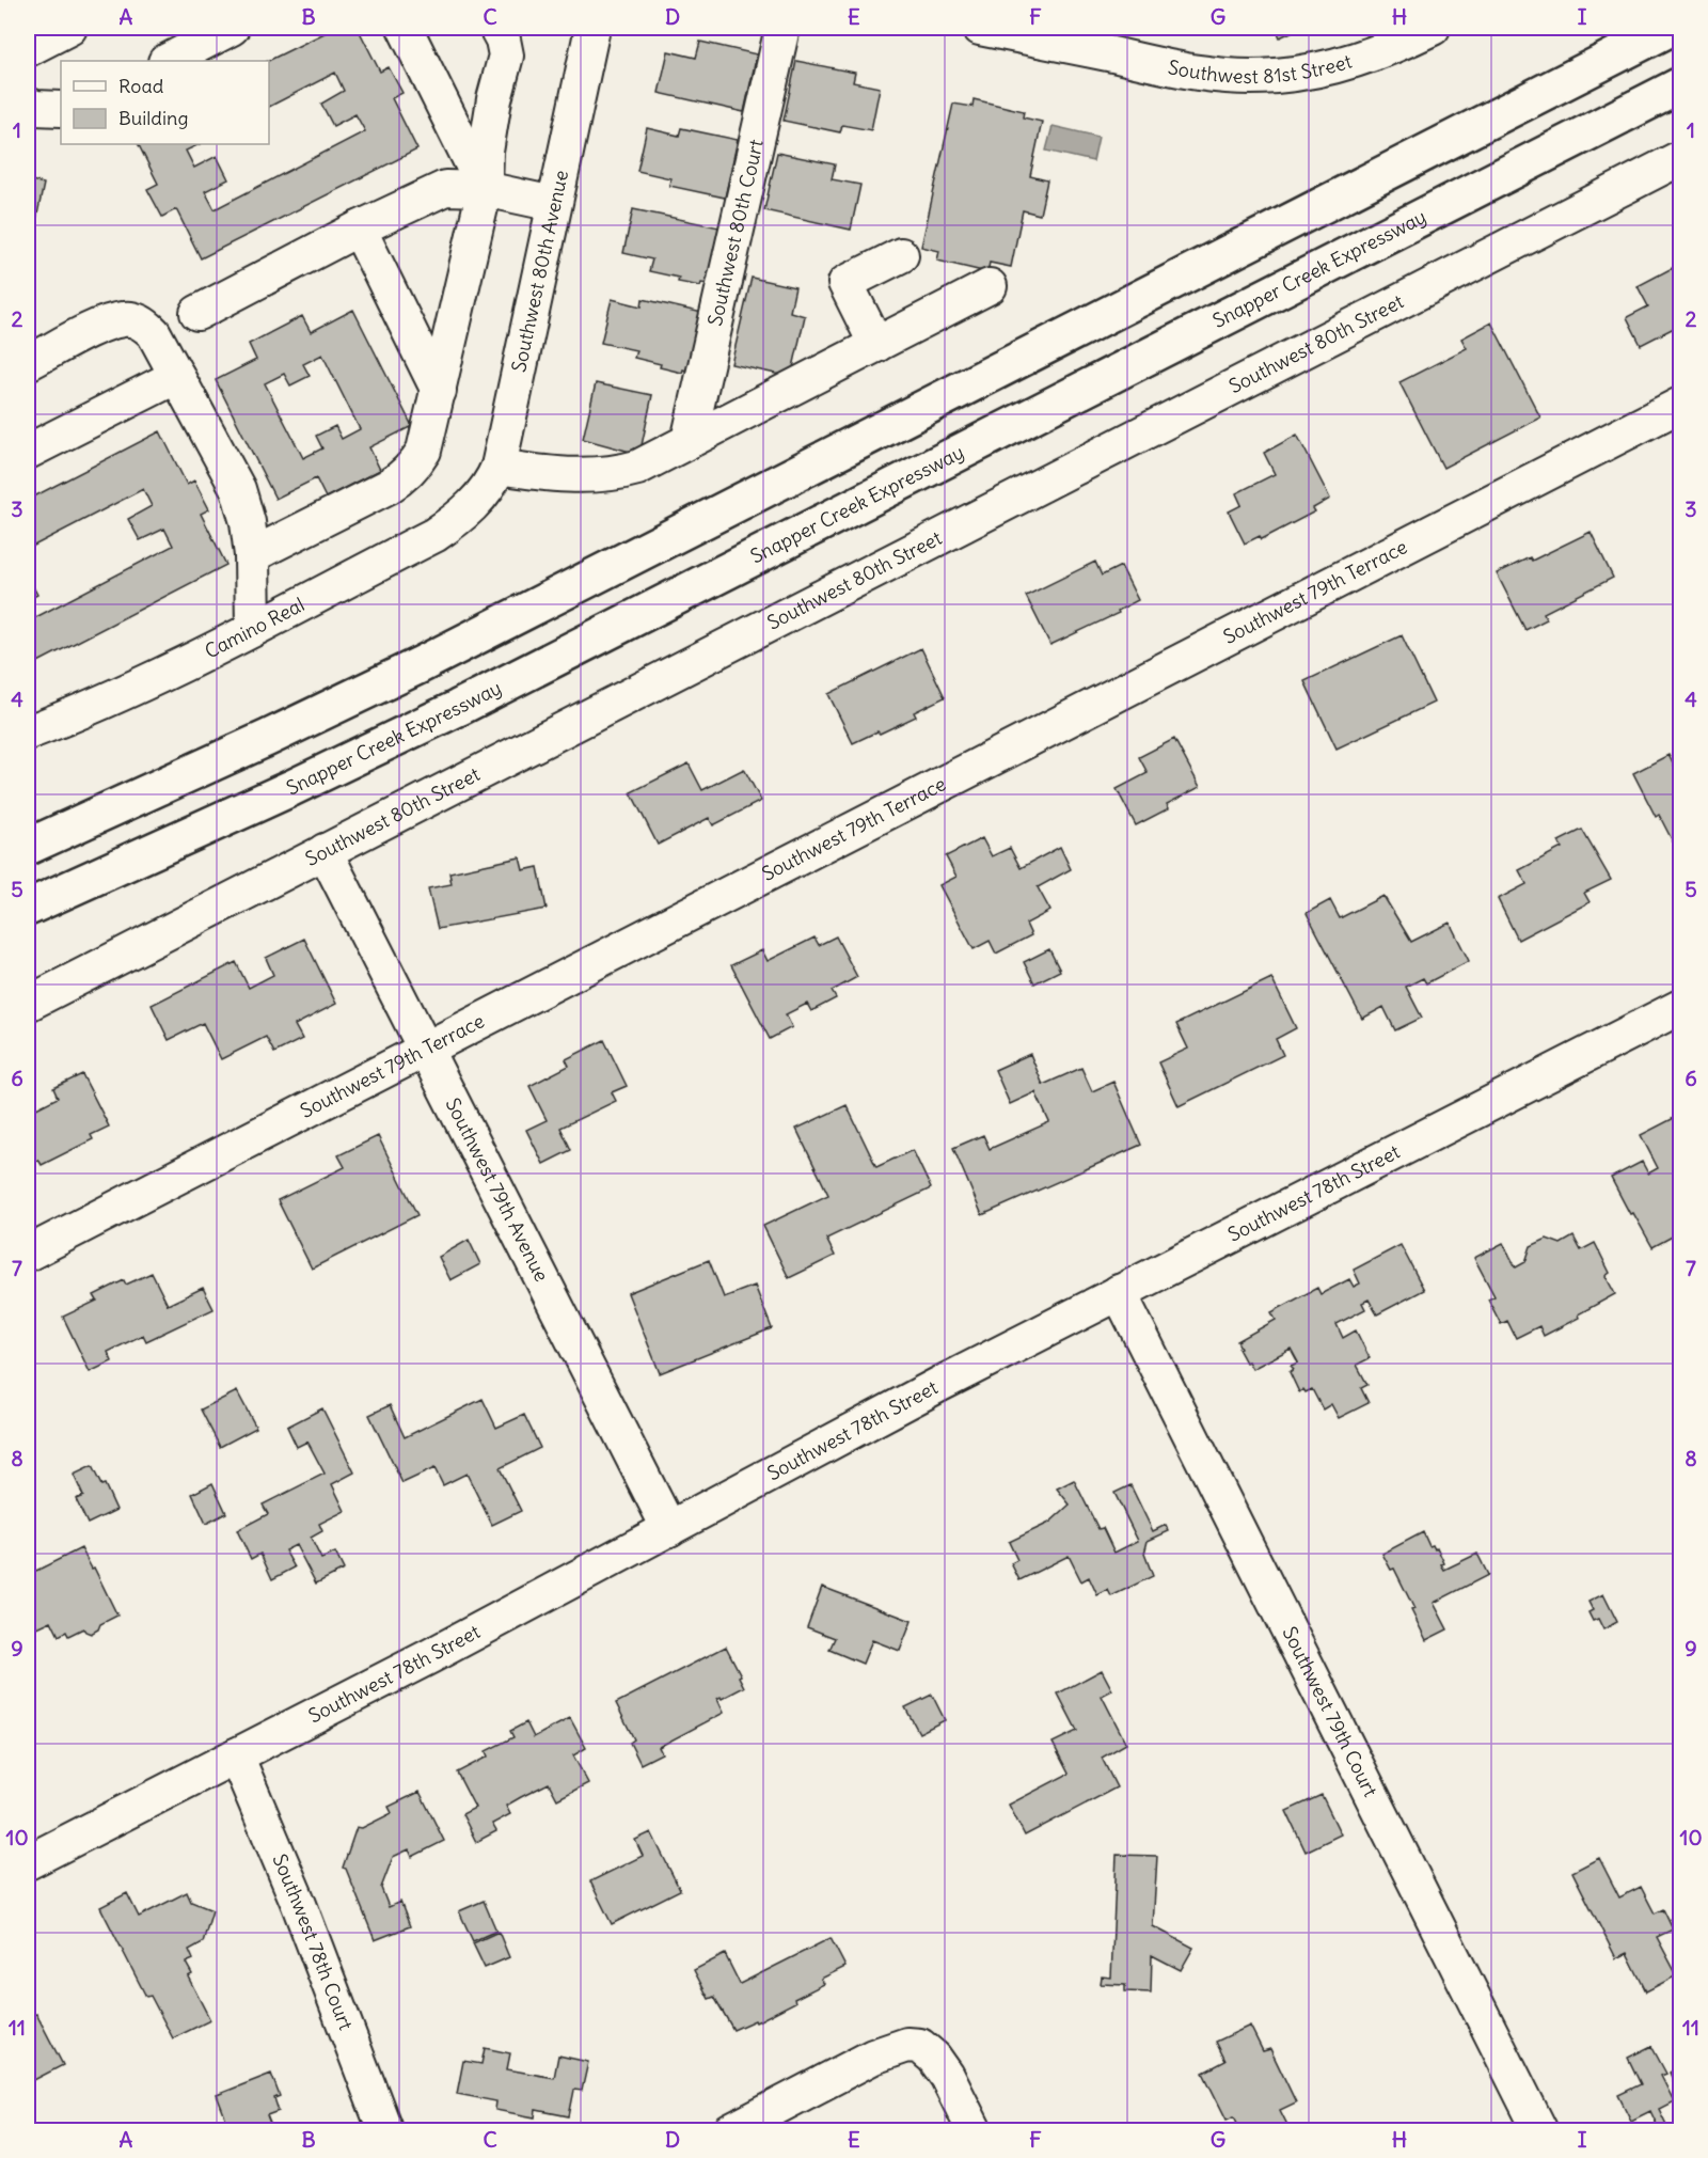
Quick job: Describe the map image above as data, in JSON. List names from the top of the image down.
{
  "streets": {
    "highway": ["Snapper Creek Expressway"],
    "street": [
      "Southwest 81st Street",
      "Southwest 80th Court",
      "Southwest 80th Avenue",
      "Southwest 80th Street",
      "Southwest 79th Terrace",
      "Camino Real",
      "Southwest 79th Avenue",
      "Southwest 78th Street",
      "Southwest 79th Court",
      "Southwest 78th Court"
    ]
  },
  "crossings": [
    ["Southwest 80th Avenue", "Camino Real"],
    ["Southwest 80th Street", "Southwest 79th Avenue"],
    ["Southwest 79th Terrace", "Southwest 79th Avenue"],
    ["Southwest 79th Avenue", "Southwest 78th Street"],
    ["Southwest 78th Street", "Southwest 79th Court"],
    ["Southwest 78th Street", "Southwest 78th Court"]
  ],
  "legend": ["Road", "Building"],
  "grid": {
    "columns": [
      "A",
      "B",
      "C",
      "D",
      "E",
      "F",
      "G",
      "H",
      "I"
    ],
    "rows": [
      "1",
      "2",
      "3",
      "4",
      "5",
      "6",
      "7",
      "8",
      "9",
      "10",
      "11"
    ]
  }
}
